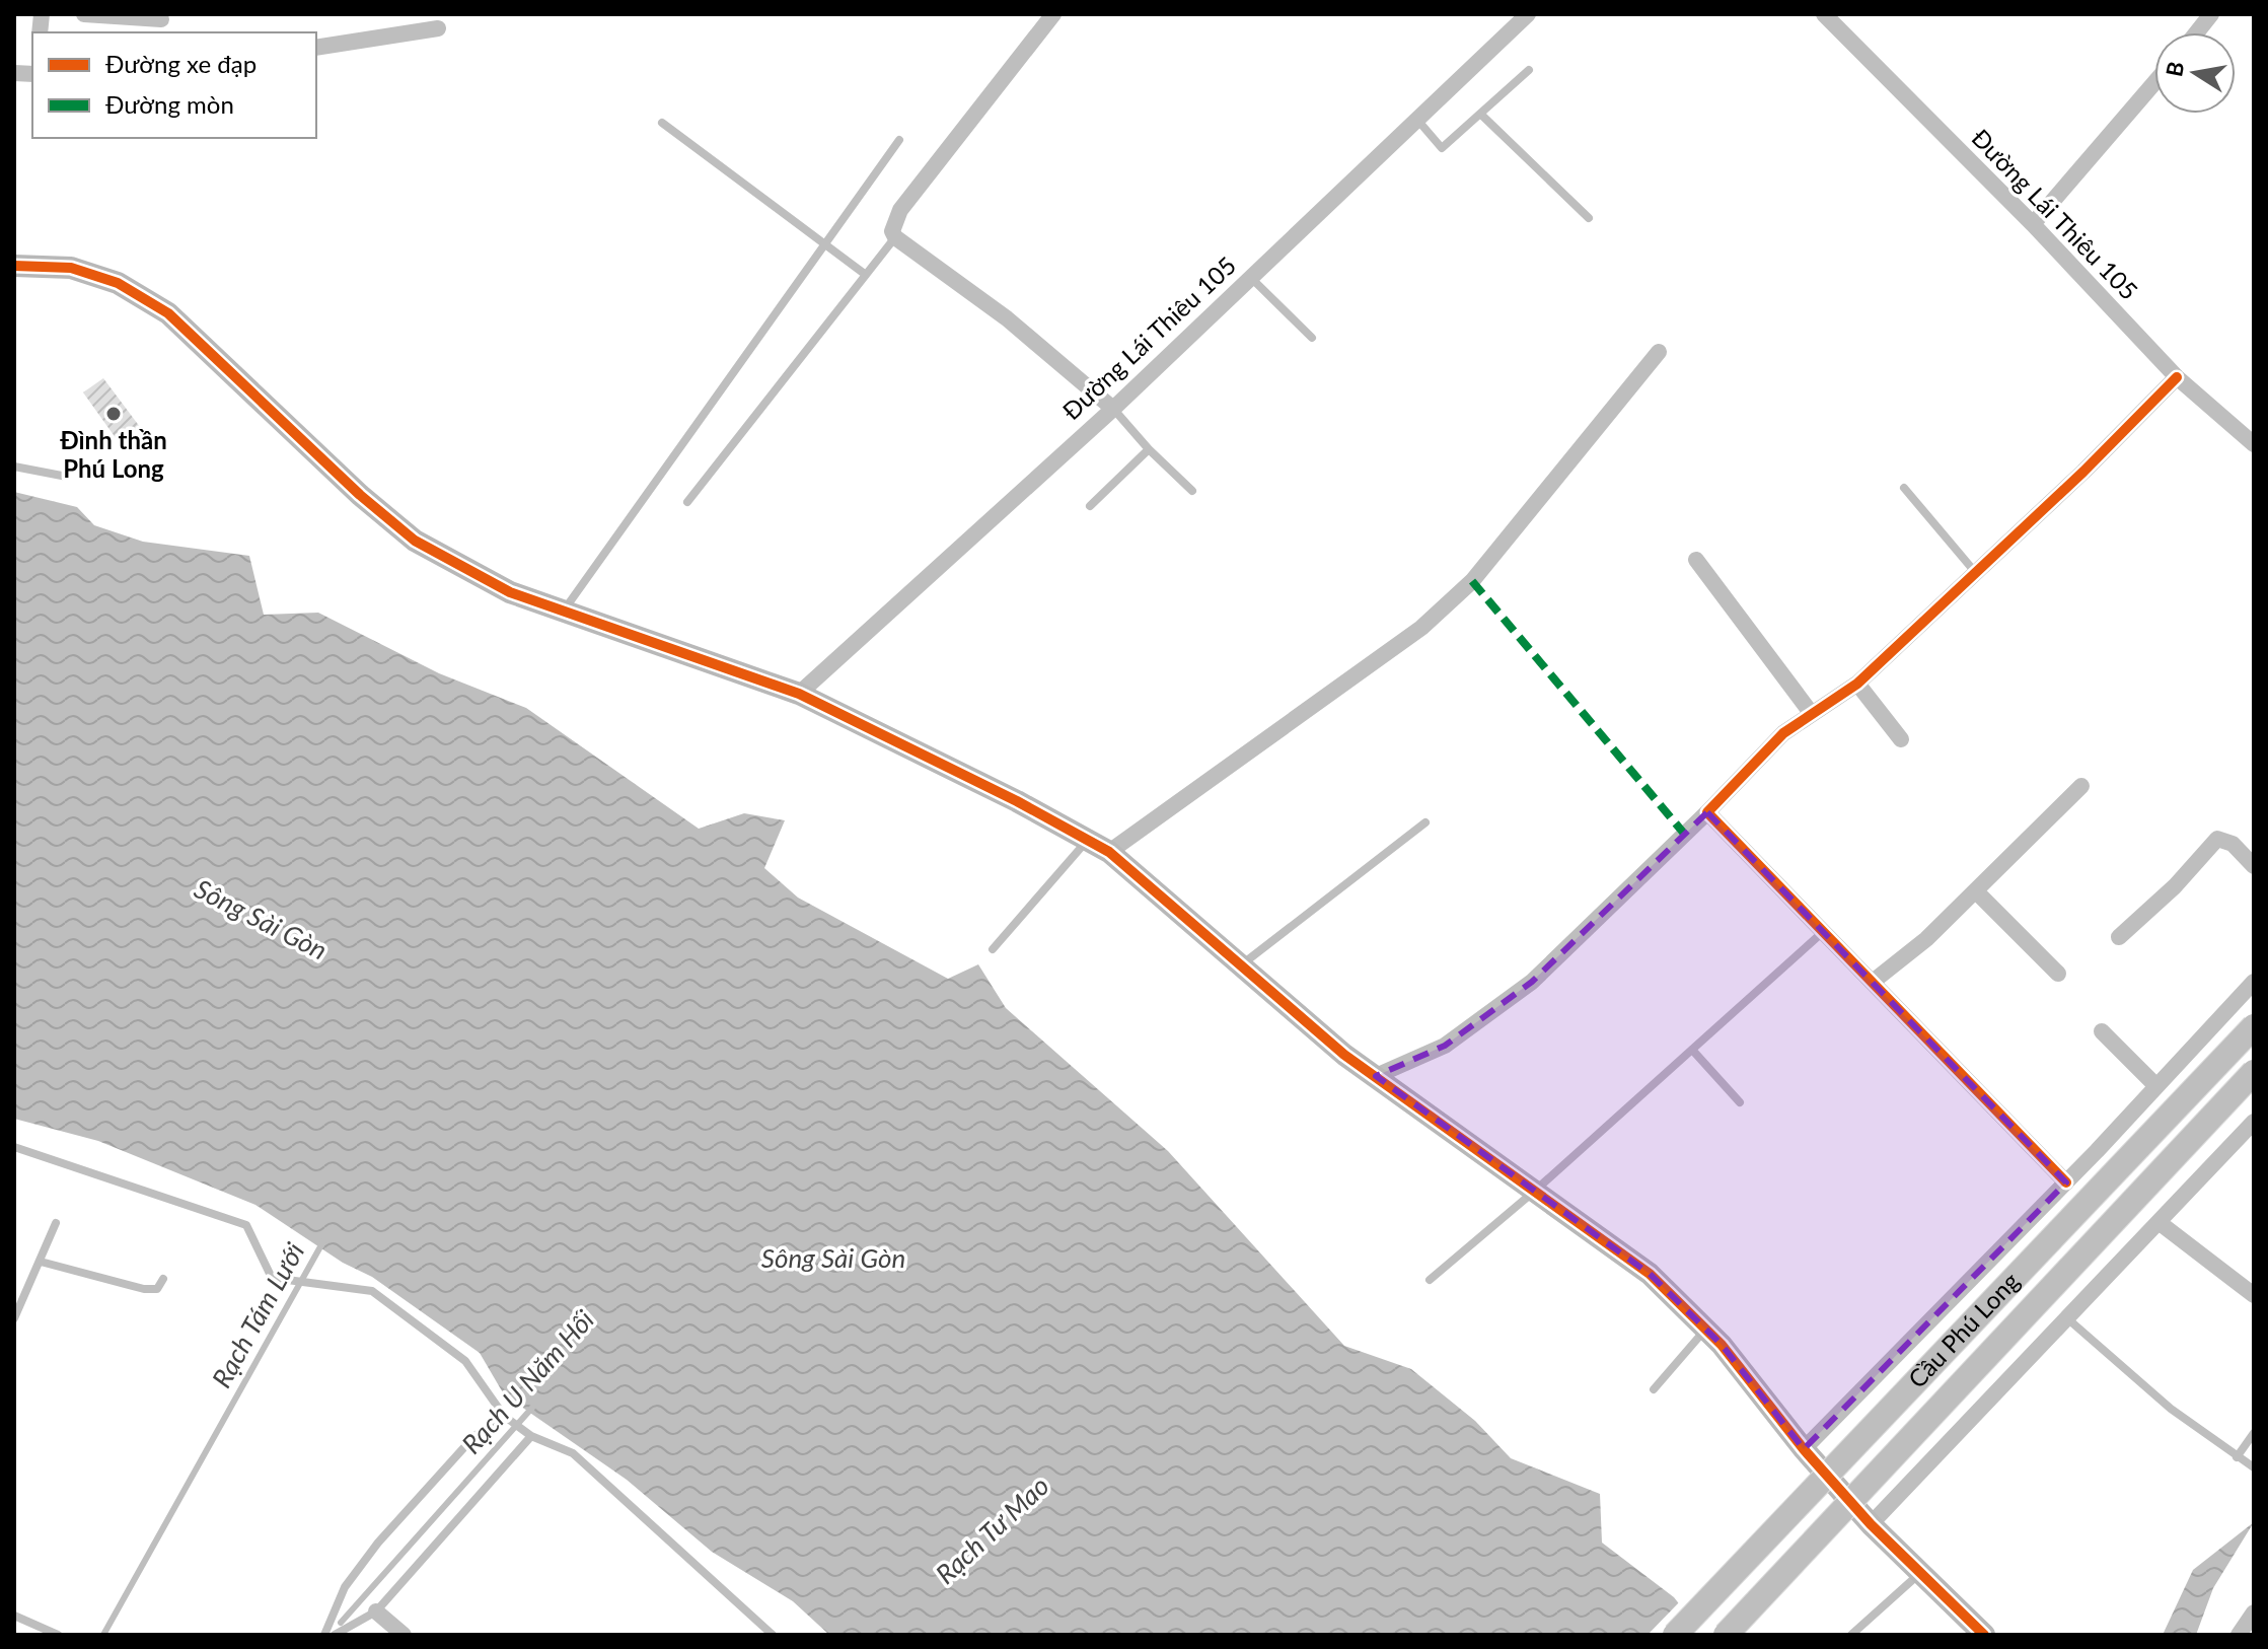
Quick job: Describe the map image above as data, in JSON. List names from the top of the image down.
{
  "streets": {
    "main road": ["Cầu Phú Long"],
    "street": ["Đường Lái Thiêu 105"]
  },
  "water": [
    "Sông Sài Gòn",
    "Rạch Tám Lưới",
    "Rạch U Năm Hối",
    "Rạch Tư Mao"
  ],
  "places": ["Đình thần Phú Long"],
  "legend": ["Đường xe đạp", "Đường mòn"],
  "north": "left"
}
